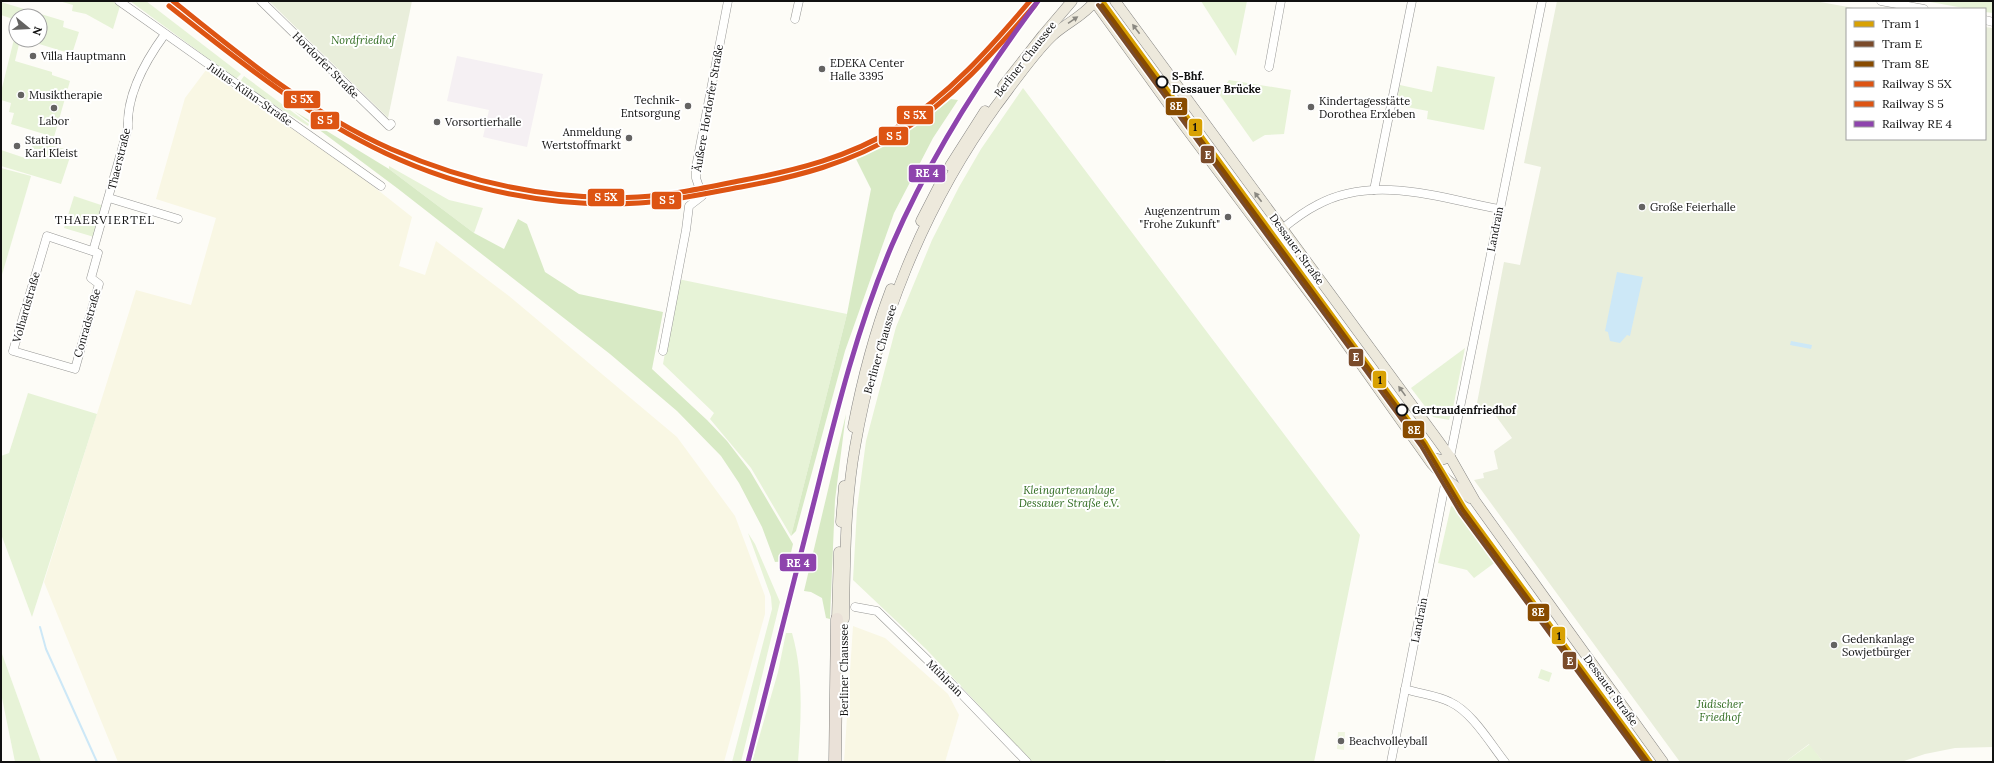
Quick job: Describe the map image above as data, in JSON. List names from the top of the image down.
{
  "streets": {
    "highway": ["Berliner Chaussee"],
    "main road": ["Dessauer Straße"],
    "street": [
      "Hordorfer Straße",
      "Julius-Kühn-Straße",
      "Äußere Hordorfer Straße",
      "Thaerstraße",
      "Landrain",
      "Volhardstraße",
      "Conradstraße",
      "Mühlrain"
    ]
  },
  "crossings": [
    ["Berliner Chaussee", "Dessauer Straße"],
    ["Julius-Kühn-Straße", "Thaerstraße"],
    ["Landrain", "Dessauer Straße"],
    ["Volhardstraße", "Conradstraße"]
  ],
  "districts": ["THAERVIERTEL"],
  "parks": ["Nordfriedhof", "Kleingartenanlage Dessauer Straße e.V.", "Jüdischer Friedhof"],
  "places": [
    "Villa Hauptmann",
    "EDEKA Center Halle 3395",
    "S-Bhf. Dessauer Brücke",
    "Musiktherapie",
    "Technik- Entsorgung",
    "Kindertagesstätte Dorothea Erxleben",
    "Labor",
    "Vorsortierhalle",
    "Anmeldung Wertstoffmarkt",
    "Station Karl Kleist",
    "Große Feierhalle",
    "Augenzentrum \"Frohe Zukunft\"",
    "Gertraudenfriedhof",
    "Gedenkanlage Sowjetbürger",
    "Beachvolleyball"
  ],
  "lines": ["tram line 1", "tram line E", "tram line 8E"],
  "legend": [
    "Tram 1",
    "Tram E",
    "Tram 8E",
    "Railway S 5X",
    "Railway S 5",
    "Railway RE 4"
  ],
  "north": "right"
}
